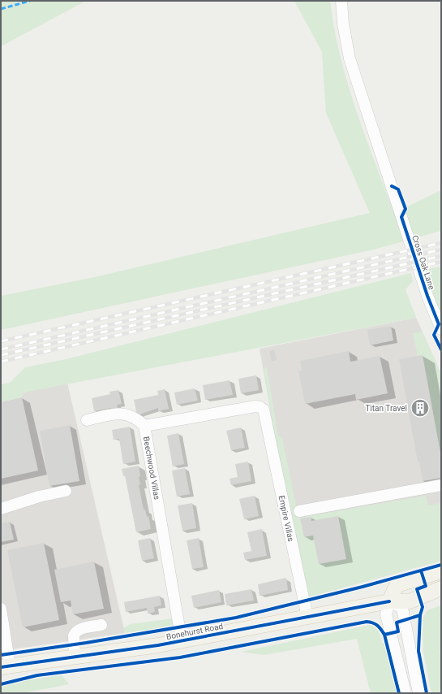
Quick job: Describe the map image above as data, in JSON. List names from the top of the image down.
{
  "streets": {
    "main road": ["Bonehurst Road"],
    "street": ["Cross Oak Lane", "Beechwood Villas", "Empire Villas"]
  },
  "crossings": [
    ["Beechwood Villas", "Empire Villas"],
    ["Beechwood Villas", "Bonehurst Road"],
    ["Empire Villas", "Bonehurst Road"]
  ],
  "places": {
    "building": ["Titan Travel"]
  }
}
